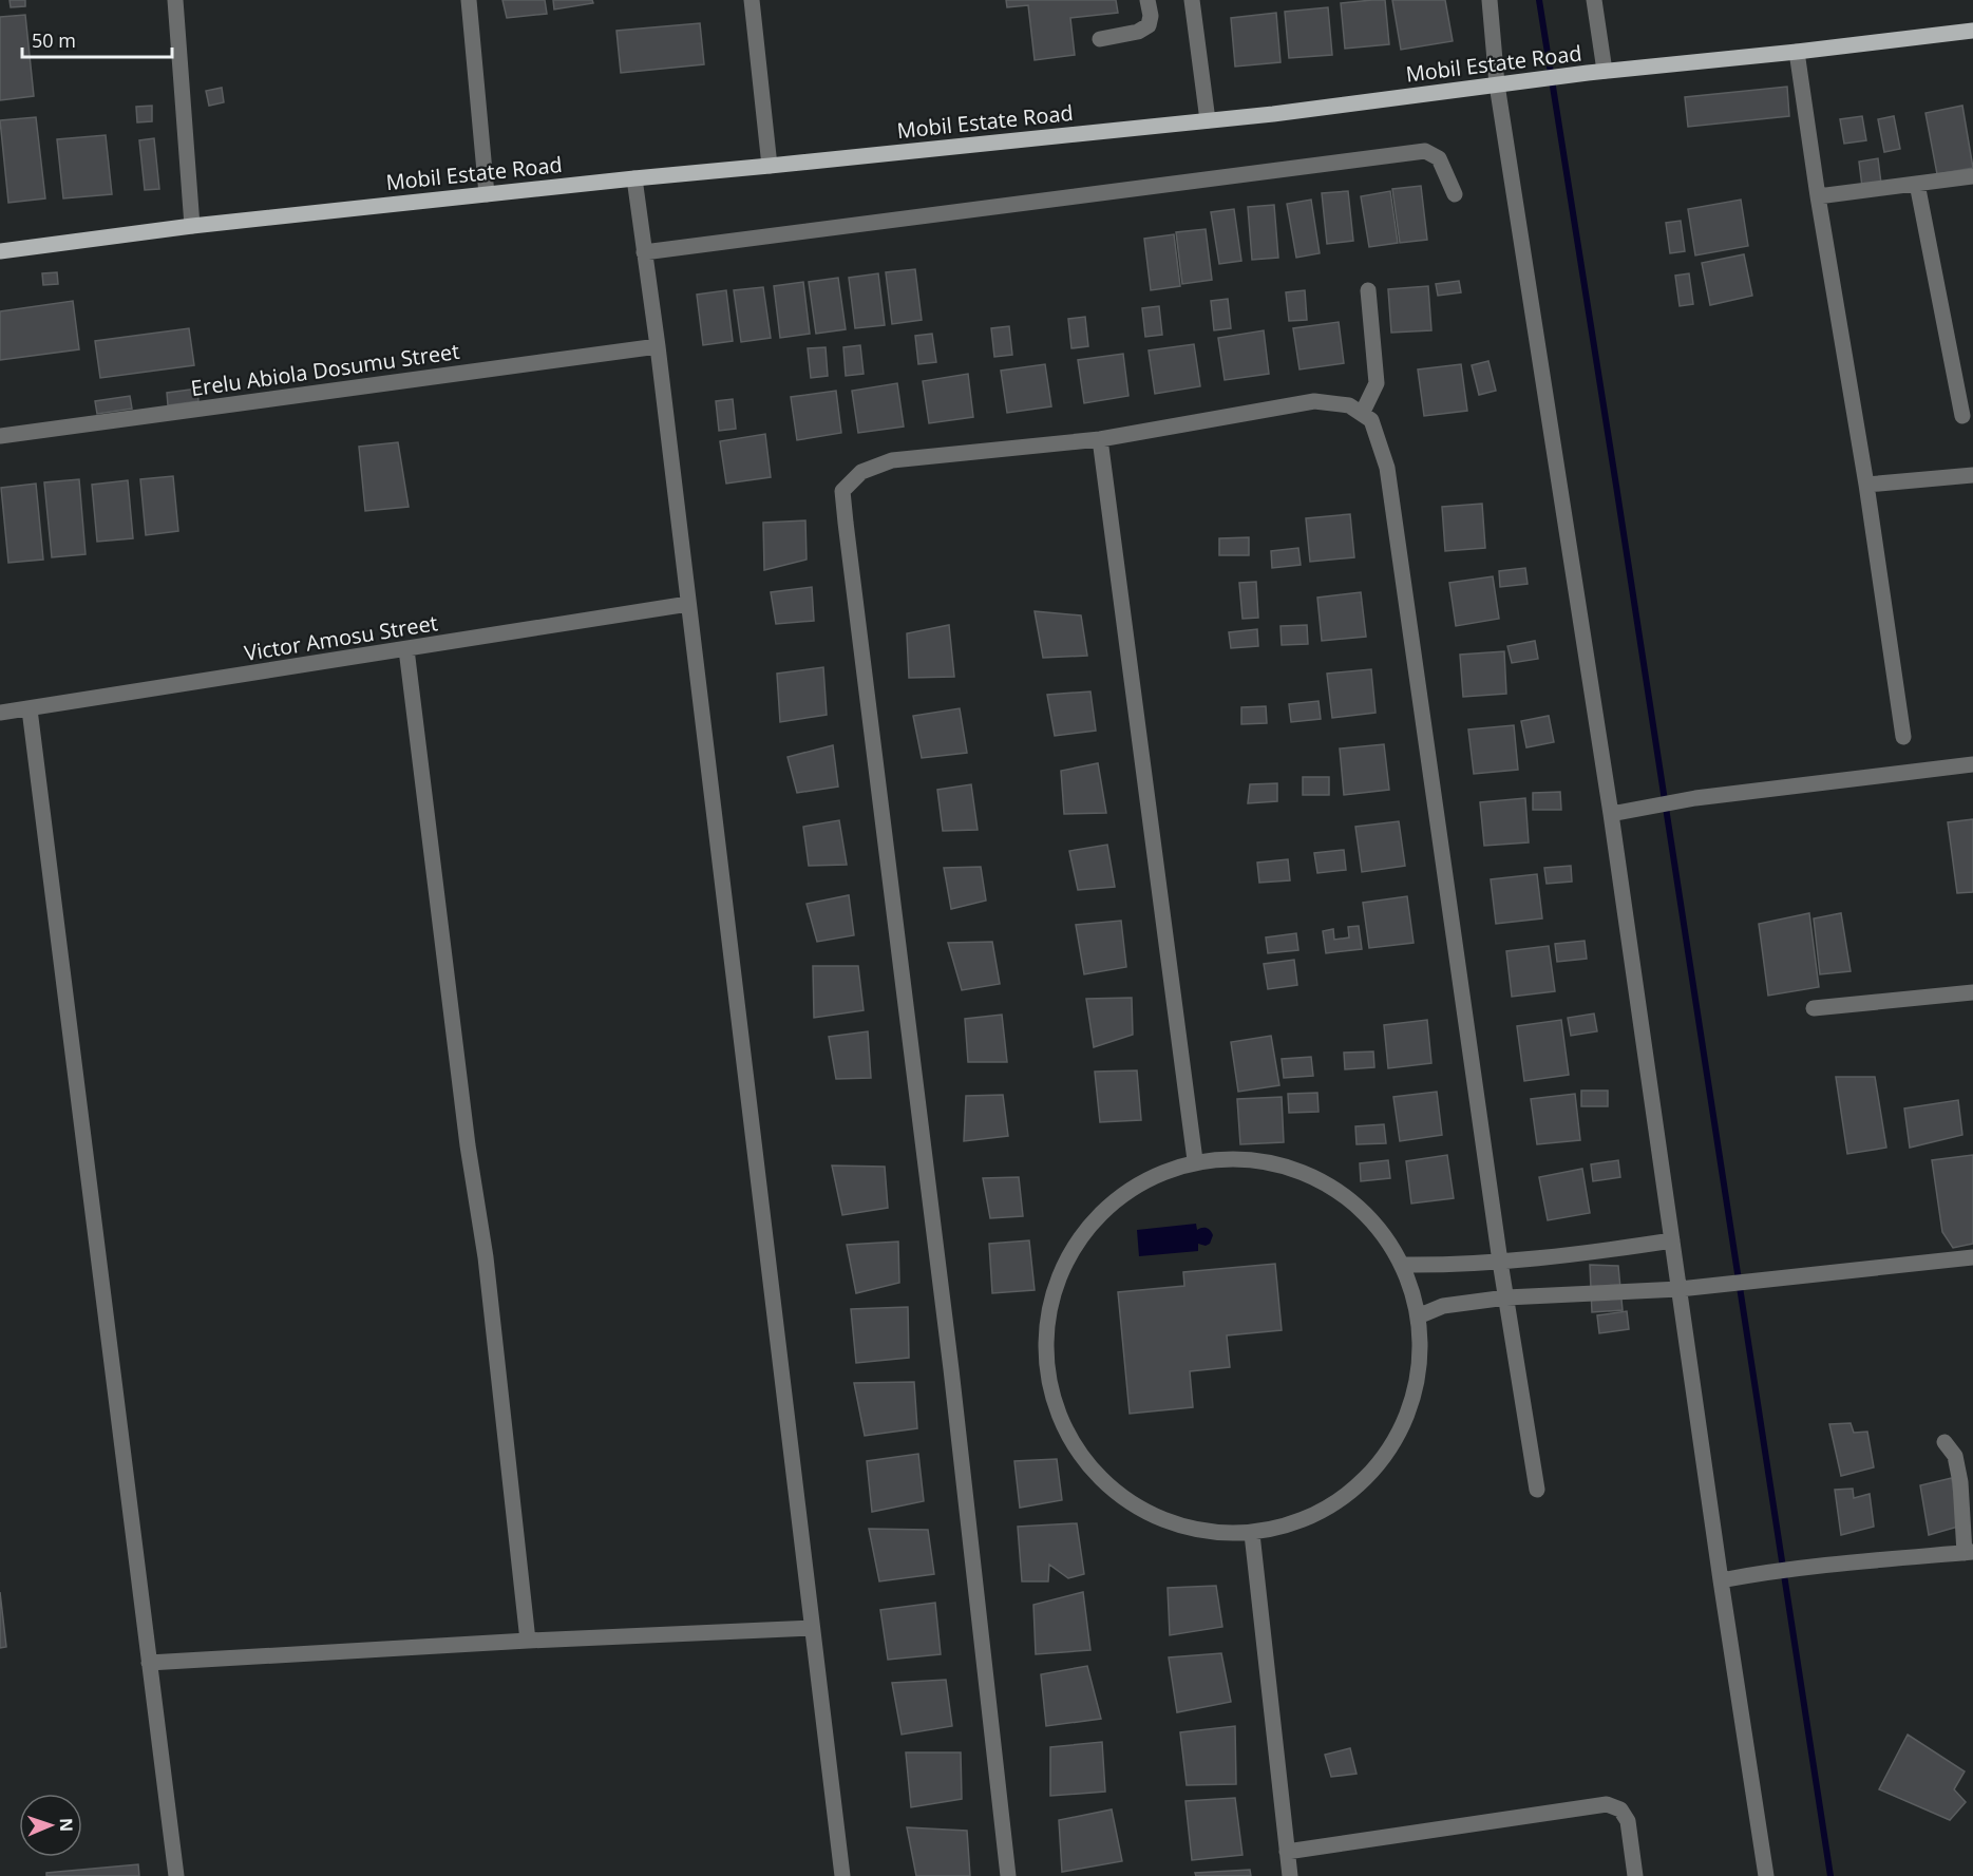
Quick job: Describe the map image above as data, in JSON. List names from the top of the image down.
{
  "streets": {
    "main road": ["Mobil Estate Road"],
    "street": ["Erelu Abiola Dosumu Street", "Victor Amosu Street"]
  },
  "scale_bar": "50 m",
  "north": "right"
}
